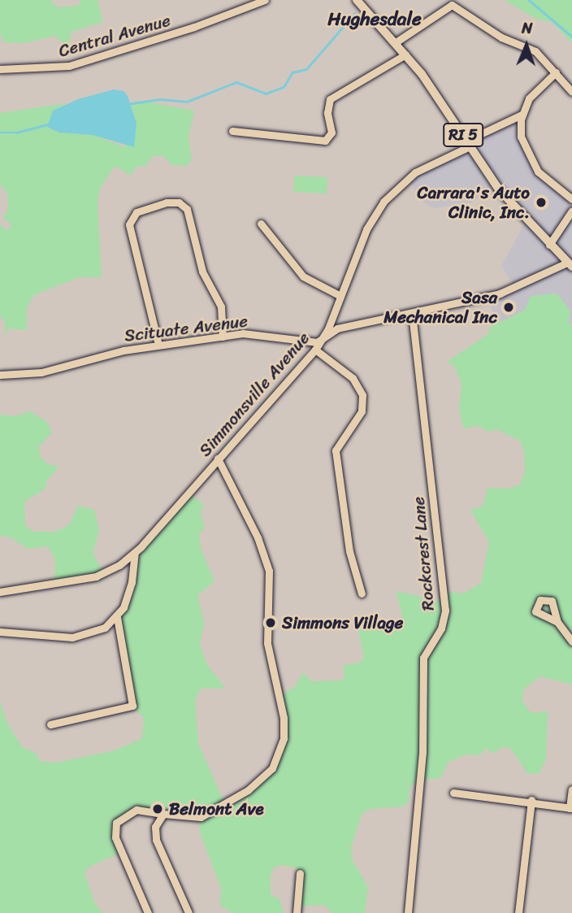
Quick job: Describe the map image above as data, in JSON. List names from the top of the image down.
{
  "streets": {
    "main road": ["RI 5"],
    "street": [
      "Central Avenue",
      "Scituate Avenue",
      "Simmonsville Avenue",
      "Rockcrest Lane"
    ]
  },
  "crossings": [
    ["RI 5", "Scituate Avenue"],
    ["RI 5", "Simmonsville Avenue"],
    ["Scituate Avenue", "Simmonsville Avenue"],
    ["Scituate Avenue", "Rockcrest Lane"]
  ],
  "districts": ["Hughesdale"],
  "places": [
    "Carrara's Auto Clinic, Inc.",
    "Sasa Mechanical Inc",
    "Simmons Village",
    "Belmont Ave"
  ],
  "north": "top"
}
